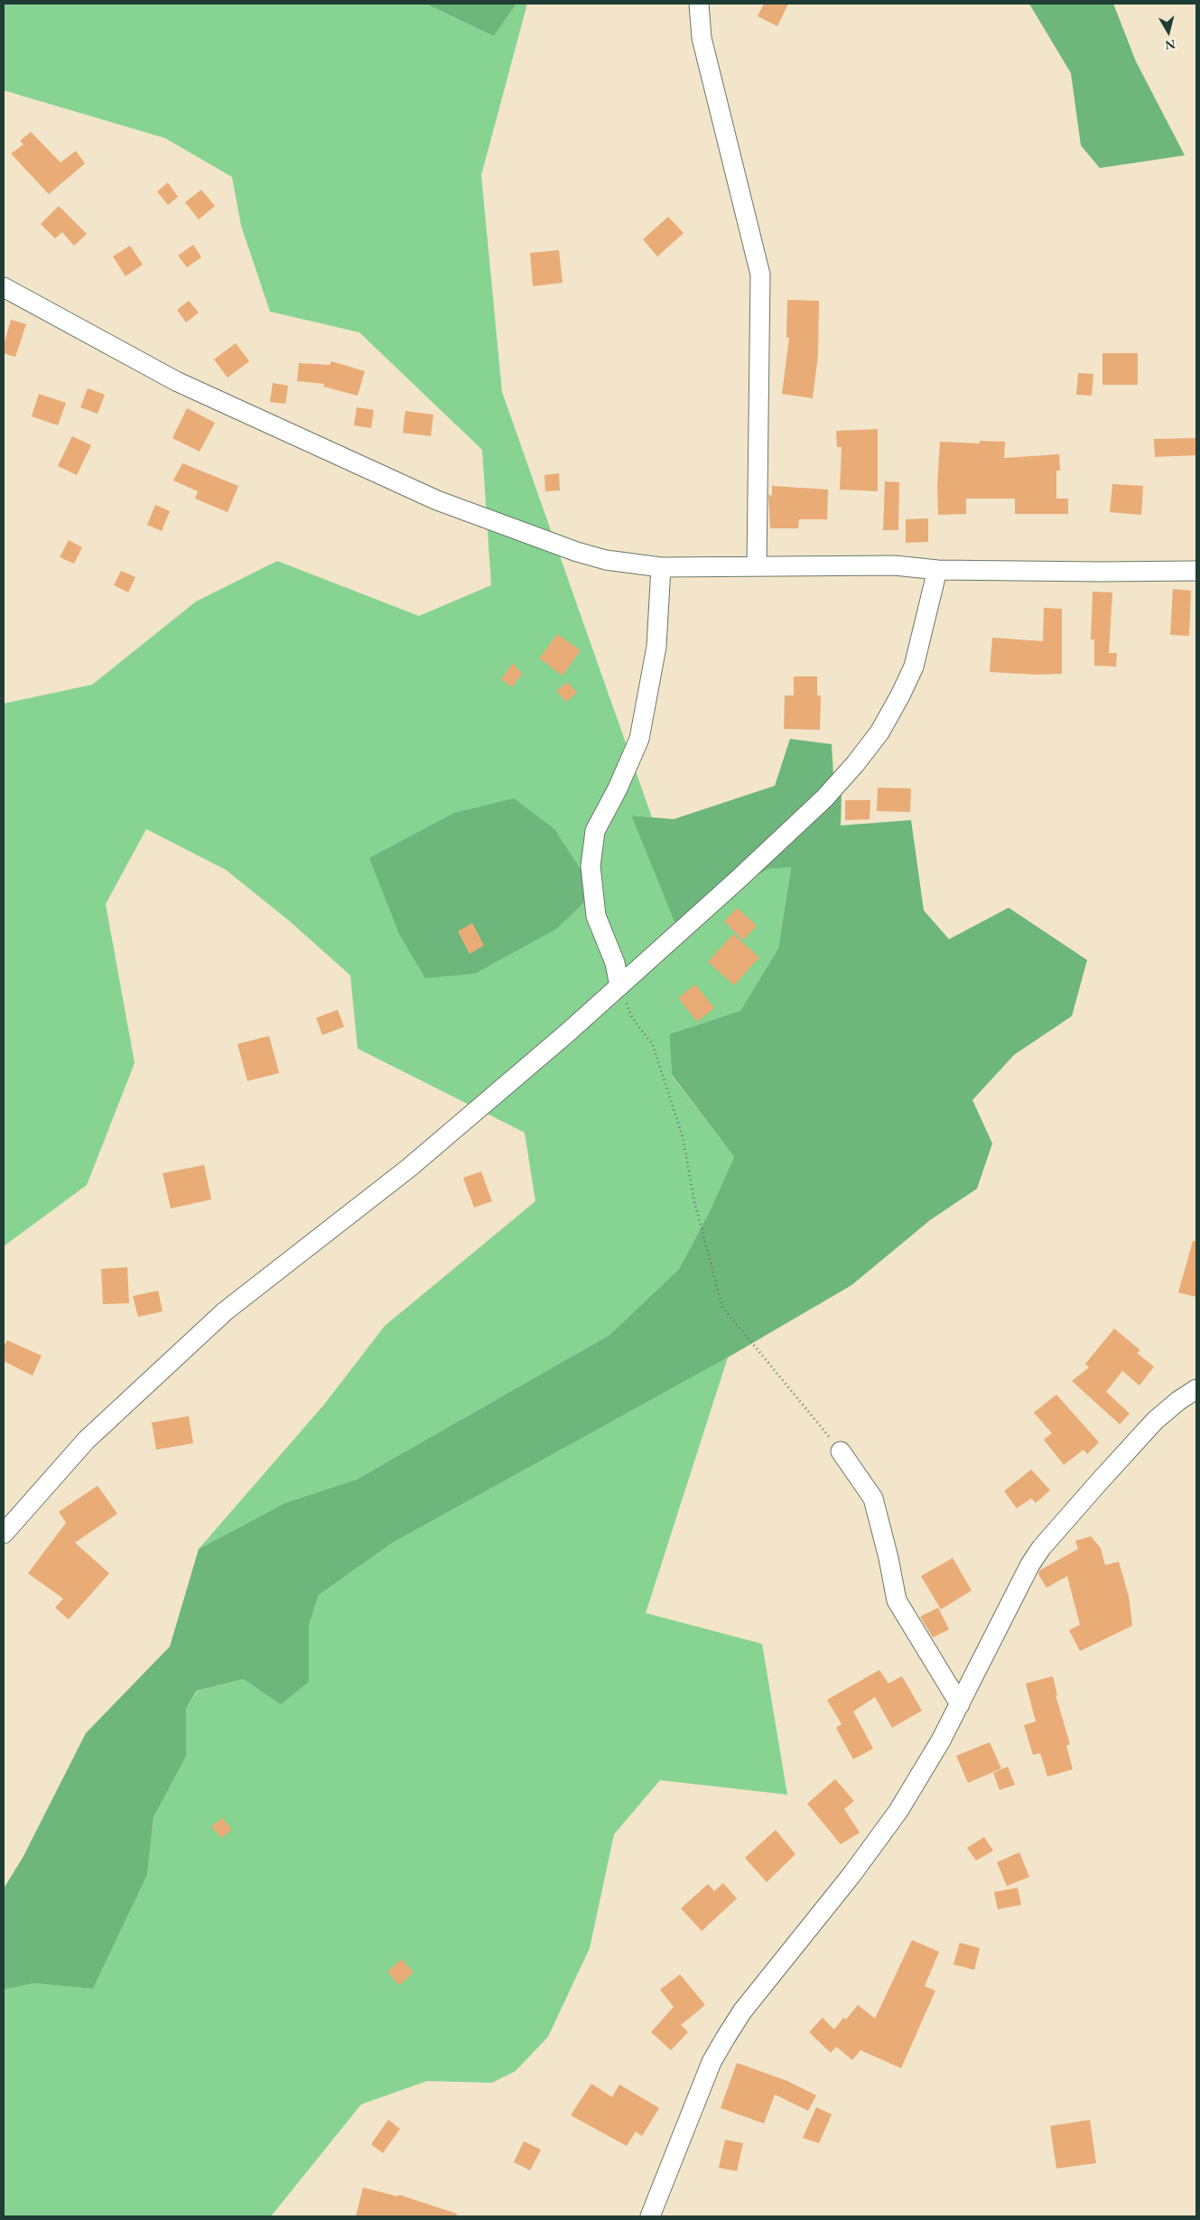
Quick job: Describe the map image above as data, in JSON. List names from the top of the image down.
{
  "north": "bottom"
}
